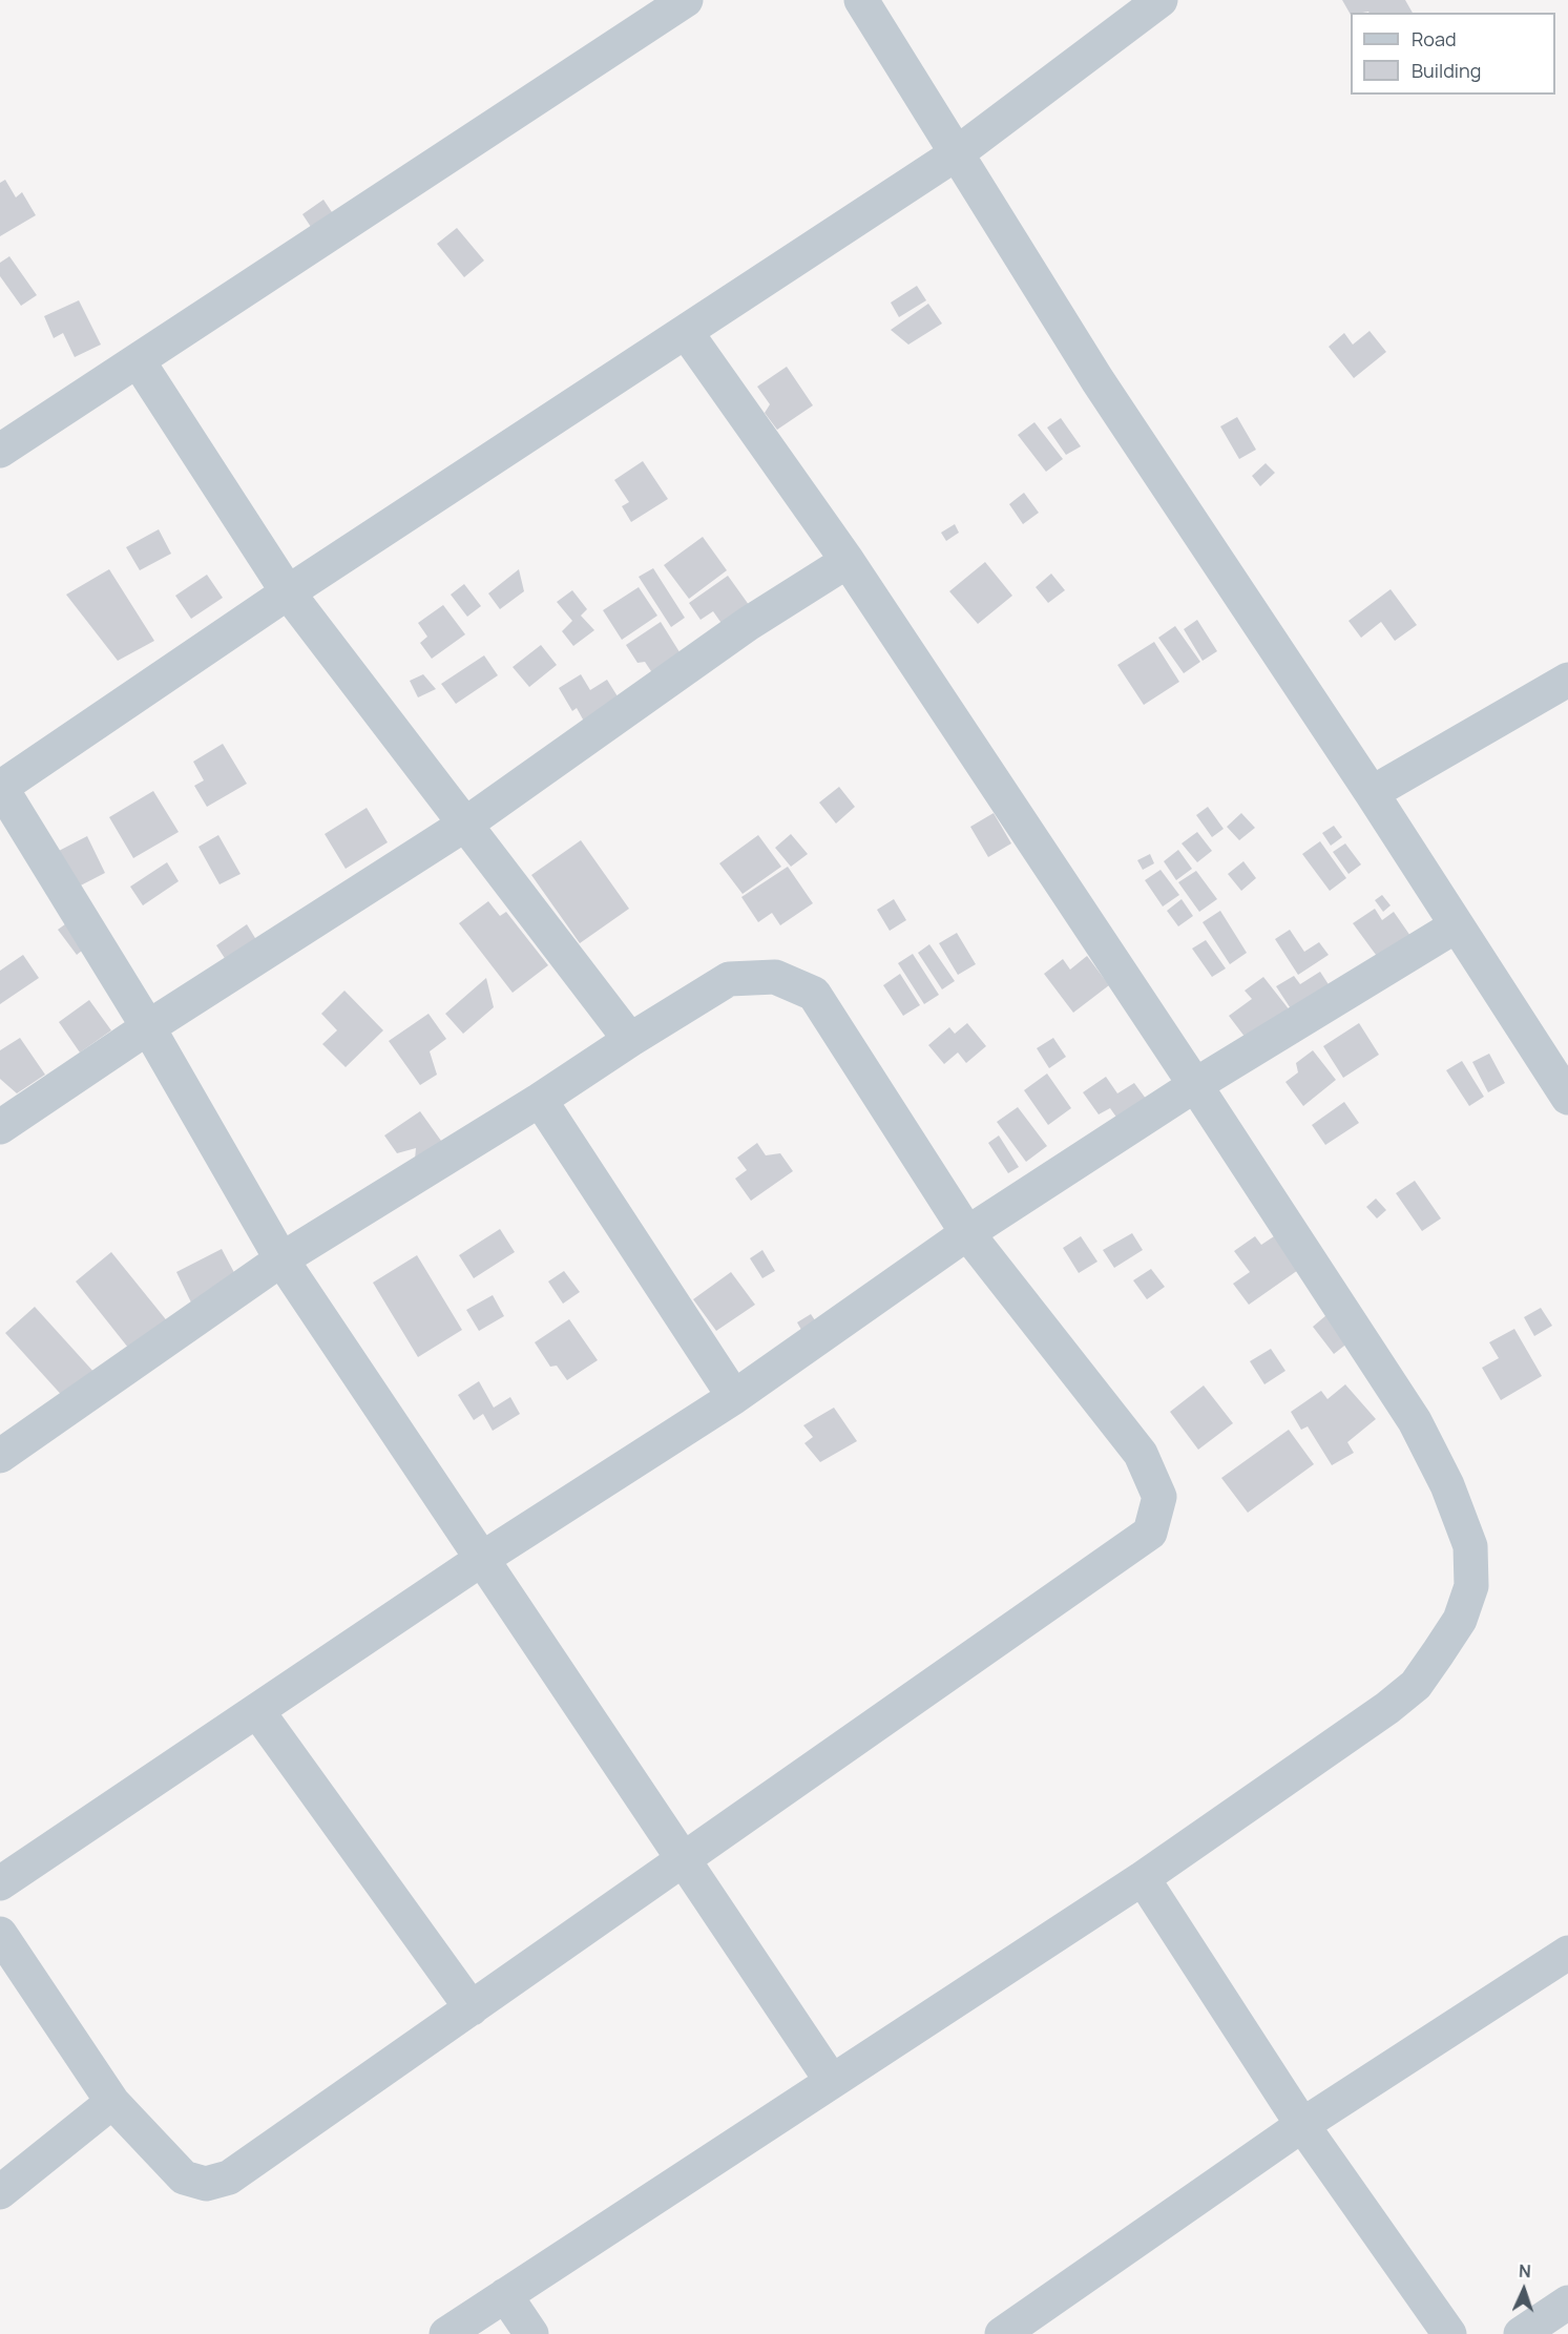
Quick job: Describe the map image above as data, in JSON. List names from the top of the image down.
{
  "legend": ["Road", "Building"],
  "north": "top"
}
